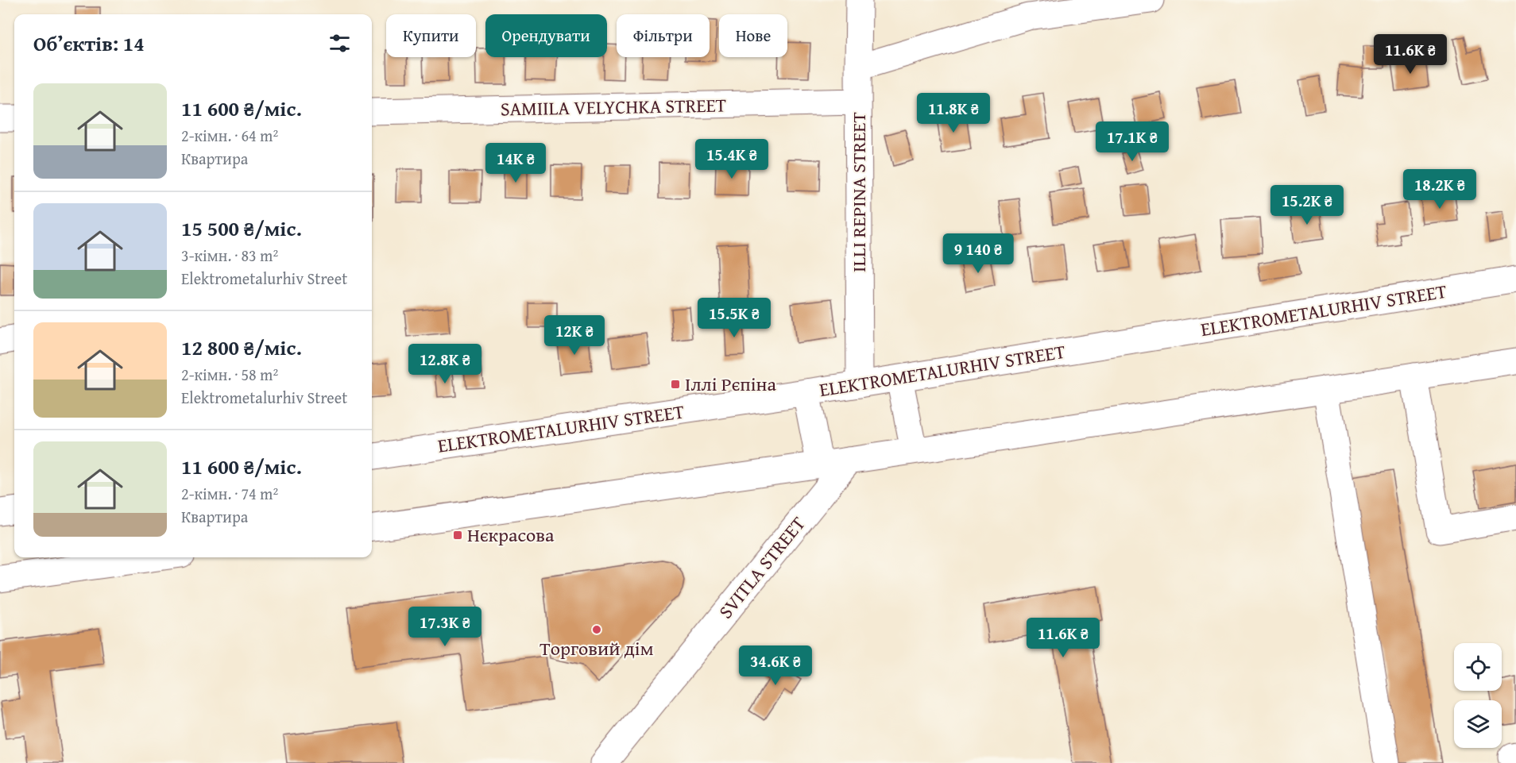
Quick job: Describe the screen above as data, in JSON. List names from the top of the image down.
{
  "streets": {
    "main road": [
      "SAMIILA VELYCHKA STREET",
      "ILLI REPINA STREET",
      "ELEKTROMETALURHIV STREET",
      "SVITLA STREET"
    ]
  },
  "crossings": [
    ["SAMIILA VELYCHKA STREET", "ILLI REPINA STREET"],
    ["ILLI REPINA STREET", "ELEKTROMETALURHIV STREET"]
  ],
  "places": {
    "transit": ["Іллі Рєпіна", "Нєкрасова"],
    "other": ["Торговий дім"]
  },
  "page": {
    "chip": [
      "Купити",
      "Орендувати",
      "Фільтри",
      "Нове"
    ],
    "heading": "Об’єктів: 14",
    "price": [
      "11.6K ₴",
      "11.8K ₴",
      "17.1K ₴",
      "15.4K ₴",
      "14K ₴",
      "18.2K ₴",
      "15.2K ₴",
      "9 140 ₴",
      "15.5K ₴",
      "12K ₴",
      "12.8K ₴",
      "17.3K ₴",
      "11.6K ₴",
      "34.6K ₴"
    ],
    "list": [
      {
        "name": "11 600 ₴/міс.",
        "note": "2-кімн. · 64 m² · Квартира"
      },
      {
        "name": "15 500 ₴/міс.",
        "note": "3-кімн. · 83 m² · Elektrometalurhiv Street"
      },
      {
        "name": "12 800 ₴/міс.",
        "note": "2-кімн. · 58 m² · Elektrometalurhiv Street"
      },
      {
        "name": "11 600 ₴/міс.",
        "note": "2-кімн. · 74 m² · Квартира"
      }
    ]
  }
}
